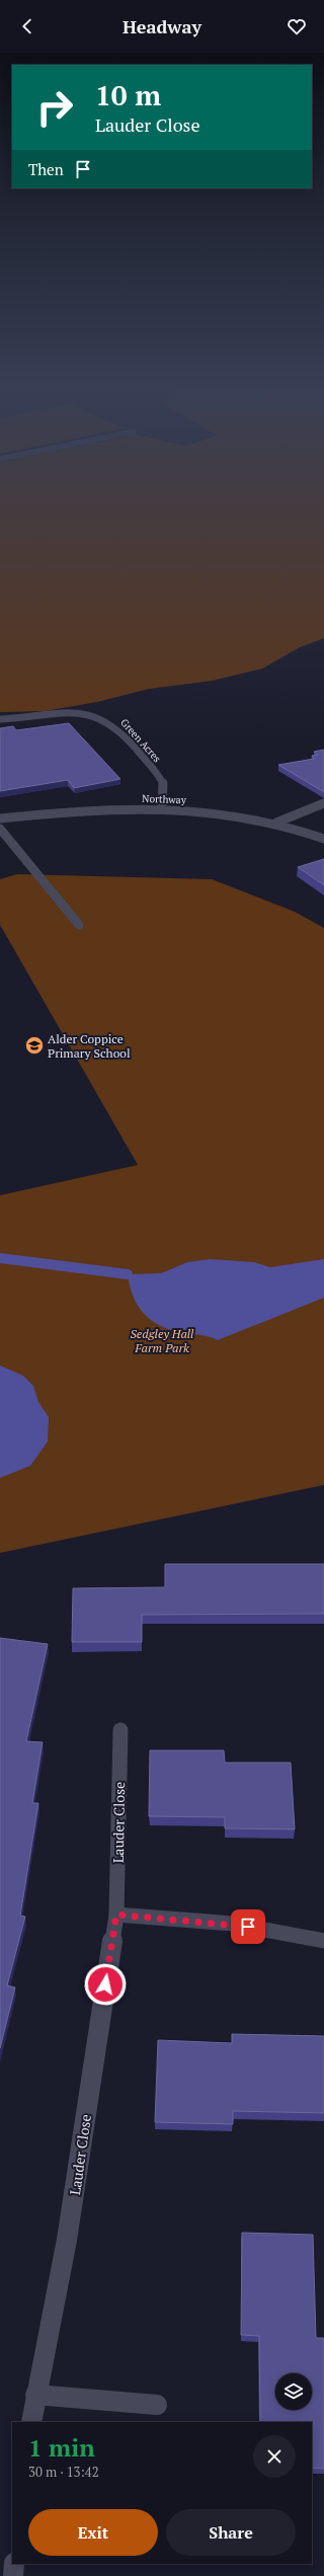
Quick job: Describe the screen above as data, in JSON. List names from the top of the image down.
{
  "streets": {
    "street": ["Green Acres", "Northway", "Lauder Close"]
  },
  "crossings": [
    ["Green Acres", "Northway"]
  ],
  "parks": ["Sedgley Hall Farm Park"],
  "places": {
    "school or university": ["Alder Coppice Primary School"]
  },
  "page": {
    "header": "Headway",
    "turn": ["10 m", "Lauder Close"],
    "then": "Then",
    "heading": ["1 min", "30 m · 13:42"],
    "buttons": ["Exit", "Share"]
  }
}
